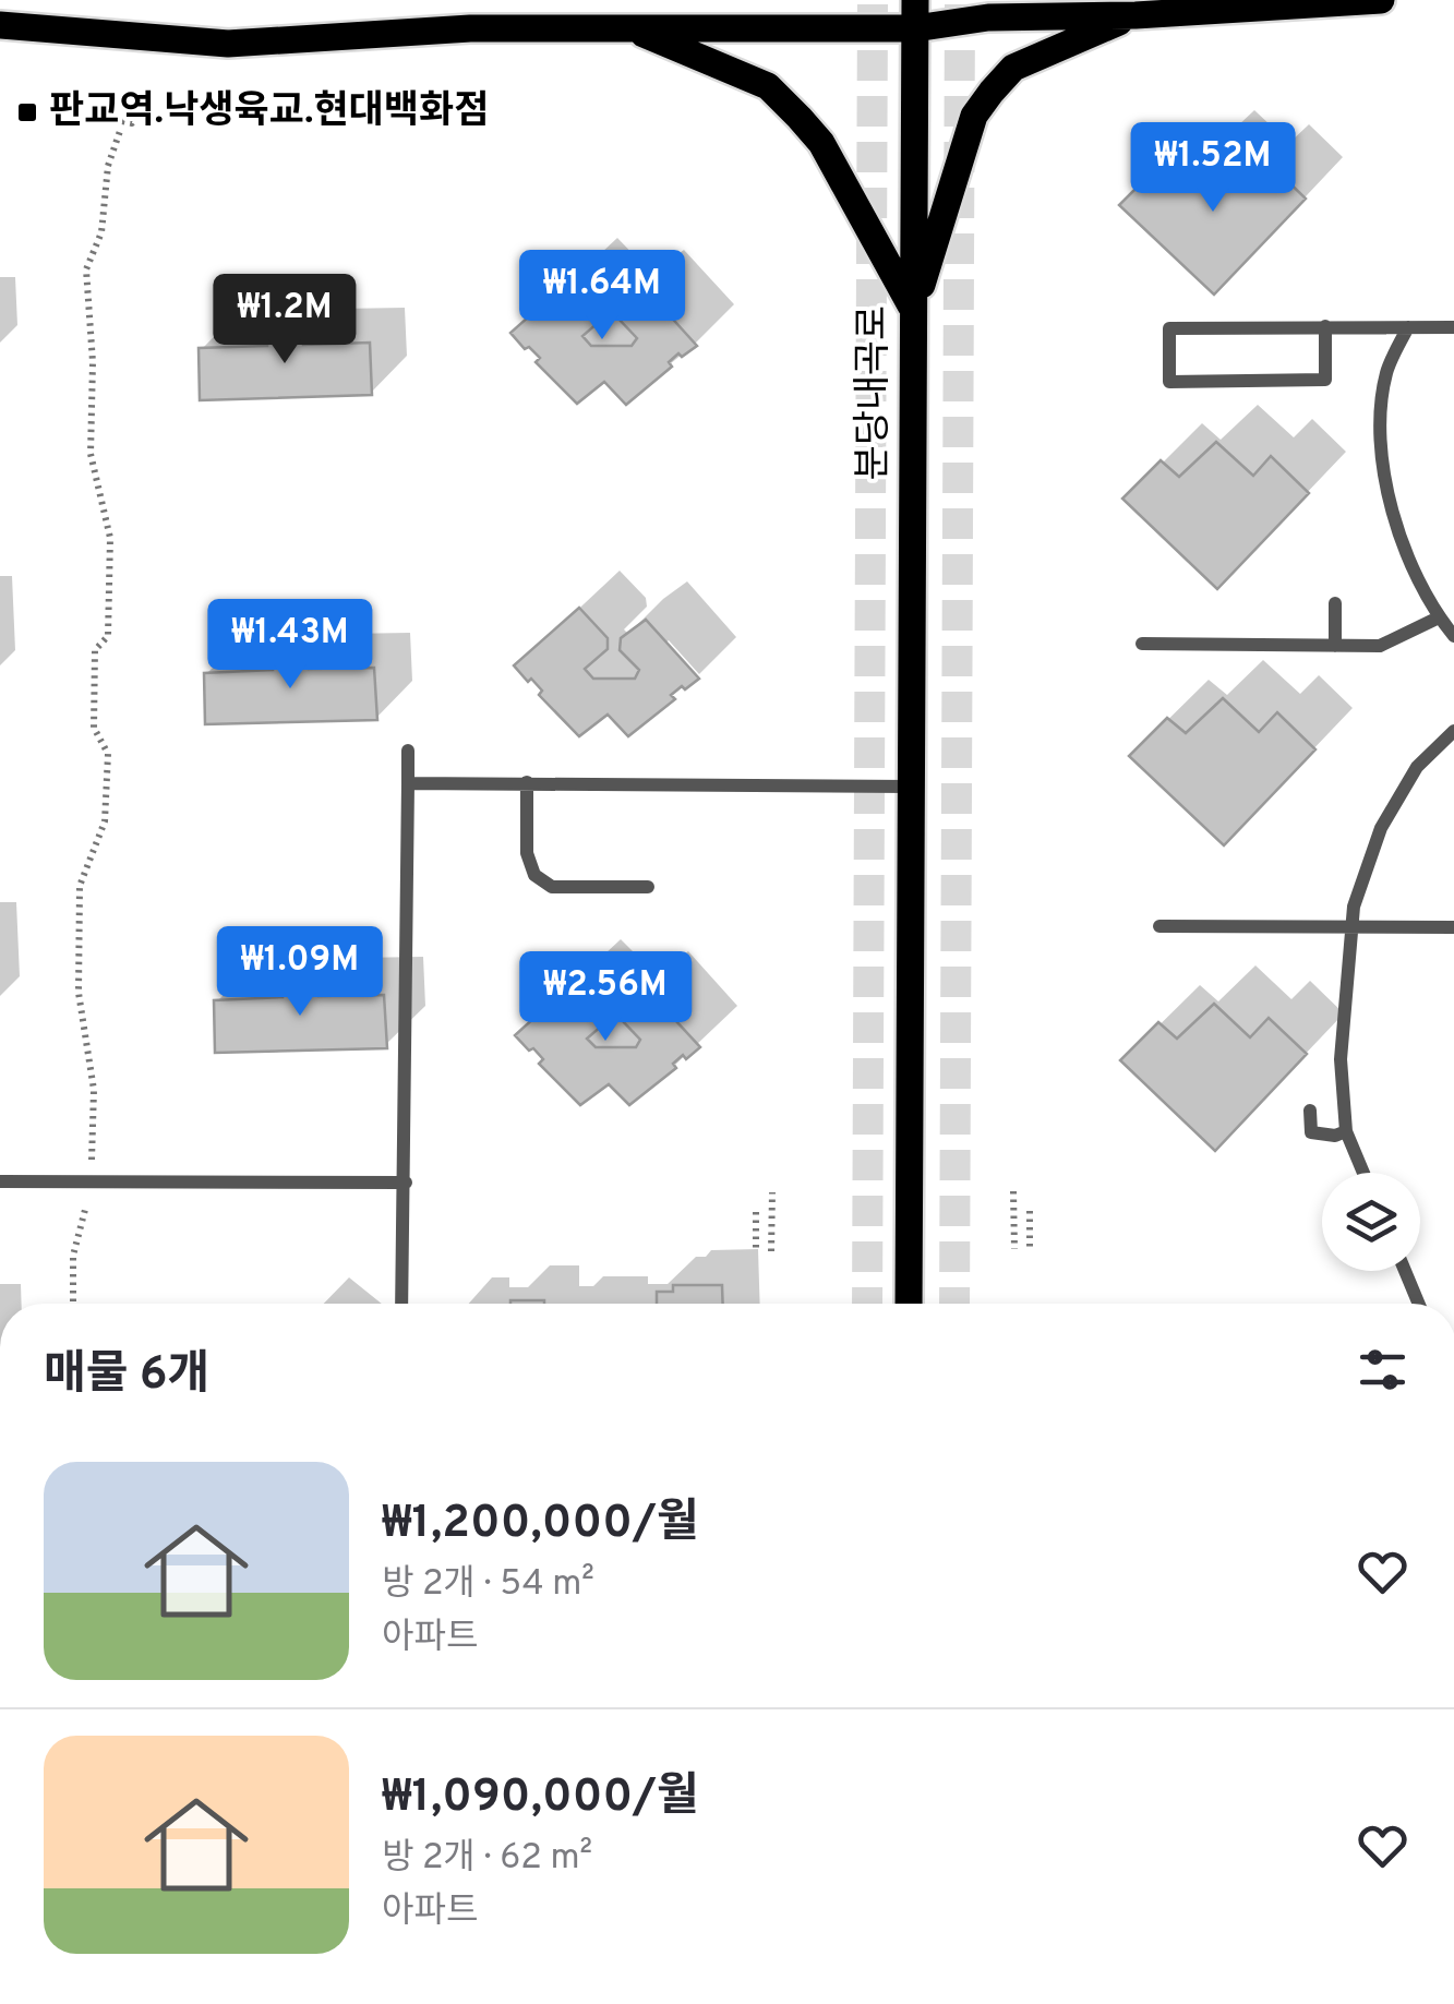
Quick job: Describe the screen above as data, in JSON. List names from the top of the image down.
{
  "streets": {
    "main road": ["분당내곡로"]
  },
  "places": {
    "transit": ["판교역.낙생육교.현대백화점"]
  },
  "page": {
    "price": [
      "₩1.52M",
      "₩1.64M",
      "₩1.2M",
      "₩1.43M",
      "₩1.09M",
      "₩2.56M"
    ],
    "heading": "매물 6개",
    "list": [
      {
        "name": "₩1,200,000/월",
        "note": "방 2개 · 54 m² · 아파트"
      },
      {
        "name": "₩1,090,000/월",
        "note": "방 2개 · 62 m² · 아파트"
      }
    ]
  }
}
